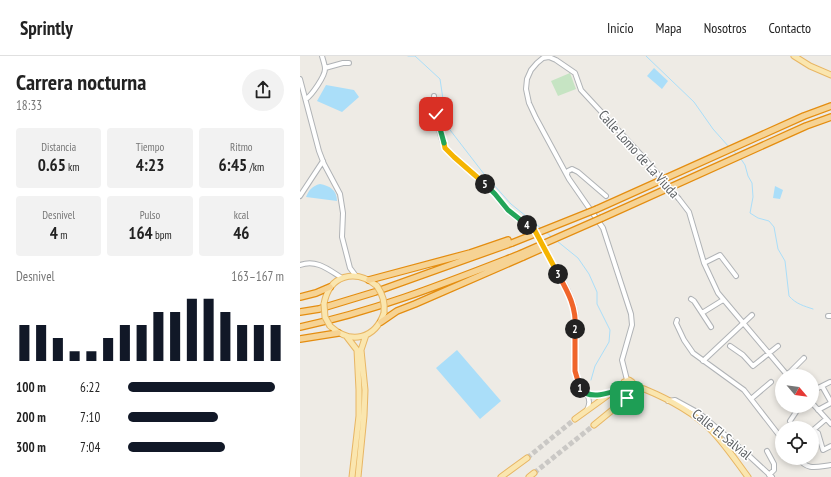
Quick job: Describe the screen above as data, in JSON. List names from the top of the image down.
{
  "streets": {
    "street": ["Calle Lomo de La Viuda", "Calle El Salvial"]
  },
  "north": "bottom right",
  "page": {
    "header": "Sprintly",
    "nav": [
      "Inicio",
      "Mapa",
      "Nosotros",
      "Contacto"
    ],
    "heading": ["Carrera nocturna", "18:33"],
    "stats": [
      ["Distancia", "0.65 km"],
      ["Tiempo", "4:23"],
      ["Ritmo", "6:45 /km"],
      ["Desnivel", "4 m"],
      ["Pulso", "164 bpm"],
      ["kcal", "46"]
    ],
    "pins": [
      "5",
      "4",
      "3",
      "2",
      "1"
    ],
    "chart": ["Desnivel", "163–167 m"],
    "list": [
      {
        "name": "100 m",
        "note": "6:22"
      },
      {
        "name": "200 m",
        "note": "7:10"
      },
      {
        "name": "300 m",
        "note": "7:04"
      }
    ]
  }
}
